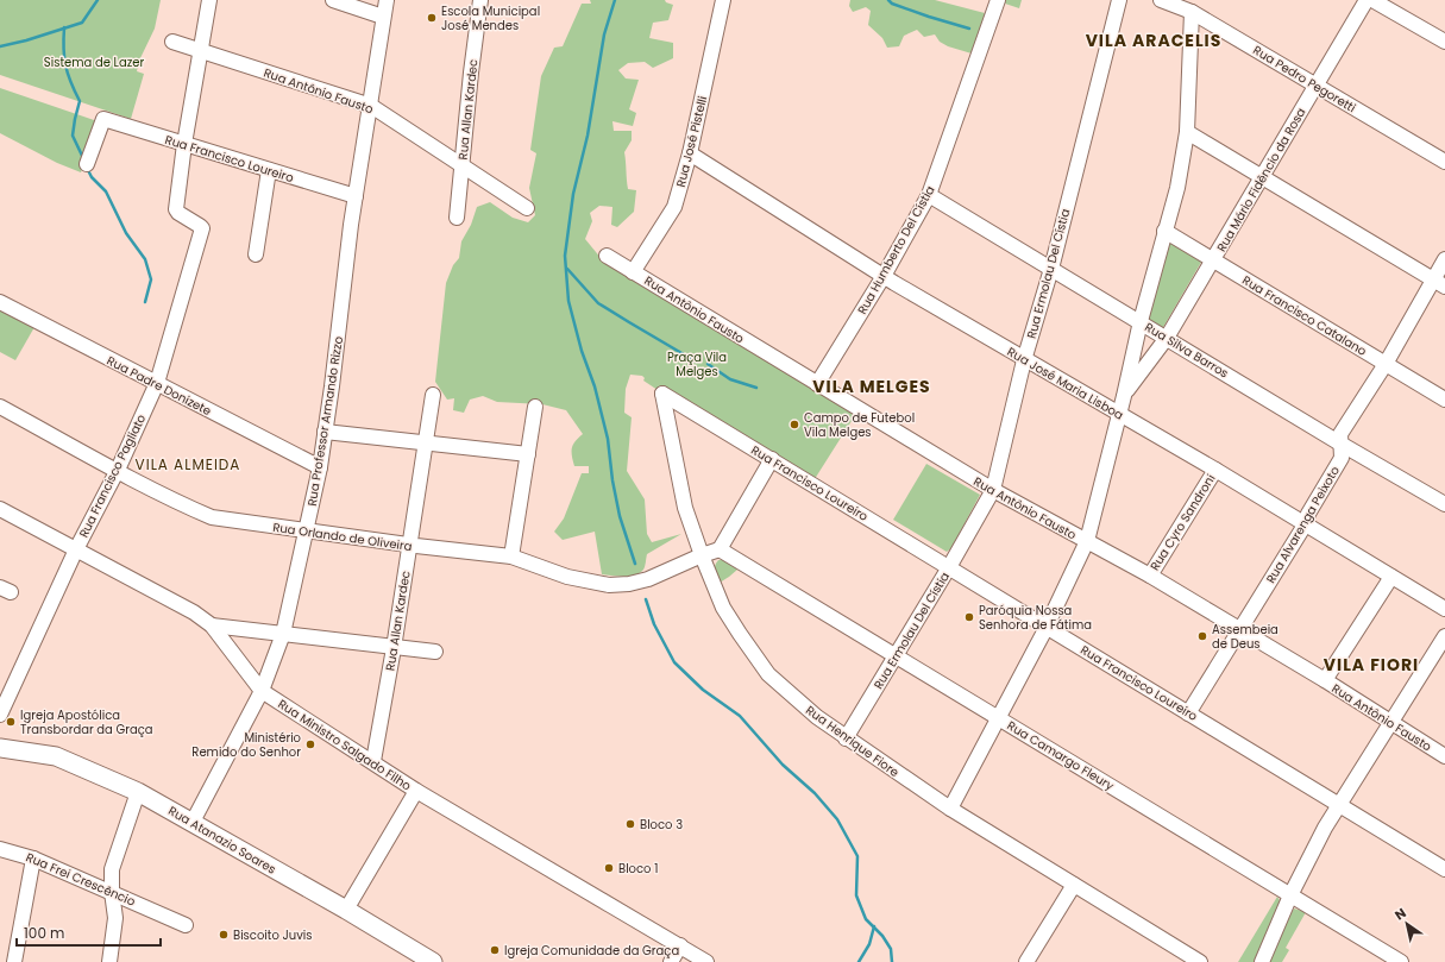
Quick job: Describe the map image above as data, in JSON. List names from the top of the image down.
{
  "streets": {
    "main road": ["Rua Atanazio Soares"],
    "street": [
      "Rua Pedro Pegoretti",
      "Rua Antônio Fausto",
      "Rua Allan Kardec",
      "Rua José Pistelli",
      "Rua Francisco Loureiro",
      "Rua Mário Fidêncio da Rosa",
      "Rua Humberto Del Cístia",
      "Rua Ermolau Del Cístia",
      "Rua Francisco Catalano",
      "Rua Silva Barros",
      "Rua José Maria Lisboa",
      "Rua Padre Donizete",
      "Rua Professor Armando Rizzo",
      "Rua Francisco Pagliato",
      "Rua Cyro Sandroni",
      "Rua Alvarenga Peixoto",
      "Rua Orlando de Oliveira",
      "Rua Henrique Fiore",
      "Rua Ministro Salgado Filho",
      "Rua Camargo Fleury",
      "Rua Frei Crescêncio"
    ]
  },
  "crossings": [
    ["Rua Pedro Pegoretti", "Rua Mário Fidêncio da Rosa"],
    ["Rua Antônio Fausto", "Rua Allan Kardec"],
    ["Rua Antônio Fausto", "Rua José Pistelli"],
    ["Rua Antônio Fausto", "Rua Humberto Del Cístia"],
    ["Rua Antônio Fausto", "Rua Ermolau Del Cístia"],
    ["Rua Antônio Fausto", "Rua Professor Armando Rizzo"],
    ["Rua Antônio Fausto", "Rua Cyro Sandroni"],
    ["Rua Antônio Fausto", "Rua Alvarenga Peixoto"],
    ["Rua Allan Kardec", "Rua Orlando de Oliveira"],
    ["Rua Allan Kardec", "Rua Ministro Salgado Filho"],
    ["Rua José Pistelli", "Rua José Maria Lisboa"],
    ["Rua Francisco Loureiro", "Rua Ermolau Del Cístia"],
    ["Rua Francisco Loureiro", "Rua Professor Armando Rizzo"],
    ["Rua Francisco Loureiro", "Rua Francisco Pagliato"],
    ["Rua Francisco Loureiro", "Rua Alvarenga Peixoto"],
    ["Rua Francisco Loureiro", "Rua Henrique Fiore"],
    ["Rua Mário Fidêncio da Rosa", "Rua Francisco Catalano"],
    ["Rua Mário Fidêncio da Rosa", "Rua Silva Barros"],
    ["Rua Humberto Del Cístia", "Rua Silva Barros"],
    ["Rua Humberto Del Cístia", "Rua José Maria Lisboa"],
    ["Rua Ermolau Del Cístia", "Rua Silva Barros"],
    ["Rua Ermolau Del Cístia", "Rua José Maria Lisboa"],
    ["Rua Ermolau Del Cístia", "Rua Henrique Fiore"],
    ["Rua Ermolau Del Cístia", "Rua Camargo Fleury"],
    ["Rua Francisco Catalano", "Rua Alvarenga Peixoto"],
    ["Rua Silva Barros", "Rua Alvarenga Peixoto"],
    ["Rua José Maria Lisboa", "Rua Cyro Sandroni"],
    ["Rua José Maria Lisboa", "Rua Alvarenga Peixoto"],
    ["Rua Padre Donizete", "Rua Professor Armando Rizzo"],
    ["Rua Padre Donizete", "Rua Francisco Pagliato"],
    ["Rua Professor Armando Rizzo", "Rua Orlando de Oliveira"],
    ["Rua Professor Armando Rizzo", "Rua Ministro Salgado Filho"],
    ["Rua Professor Armando Rizzo", "Rua Atanazio Soares"],
    ["Rua Francisco Pagliato", "Rua Orlando de Oliveira"],
    ["Rua Francisco Pagliato", "Rua Ministro Salgado Filho"],
    ["Rua Orlando de Oliveira", "Rua Henrique Fiore"]
  ],
  "districts": [
    "VILA ARACELIS",
    "VILA MELGES",
    "VILA ALMEIDA",
    "VILA FIORI"
  ],
  "parks": ["Sistema de Lazer", "Praça Vila Melges"],
  "places": [
    "Escola Municipal José Mendes",
    "Campo de Futebol Vila Melges",
    "Paróquia Nossa Senhora de Fátima",
    "Assembeia de Deus",
    "Igreja Apostólica Transbordar da Graça",
    "Ministério Remido do Senhor",
    "Bloco 3",
    "Bloco 1",
    "Biscoito Juvis",
    "Igreja Comunidade da Graça"
  ],
  "scale_bar": "100 m",
  "north": "top left"
}
